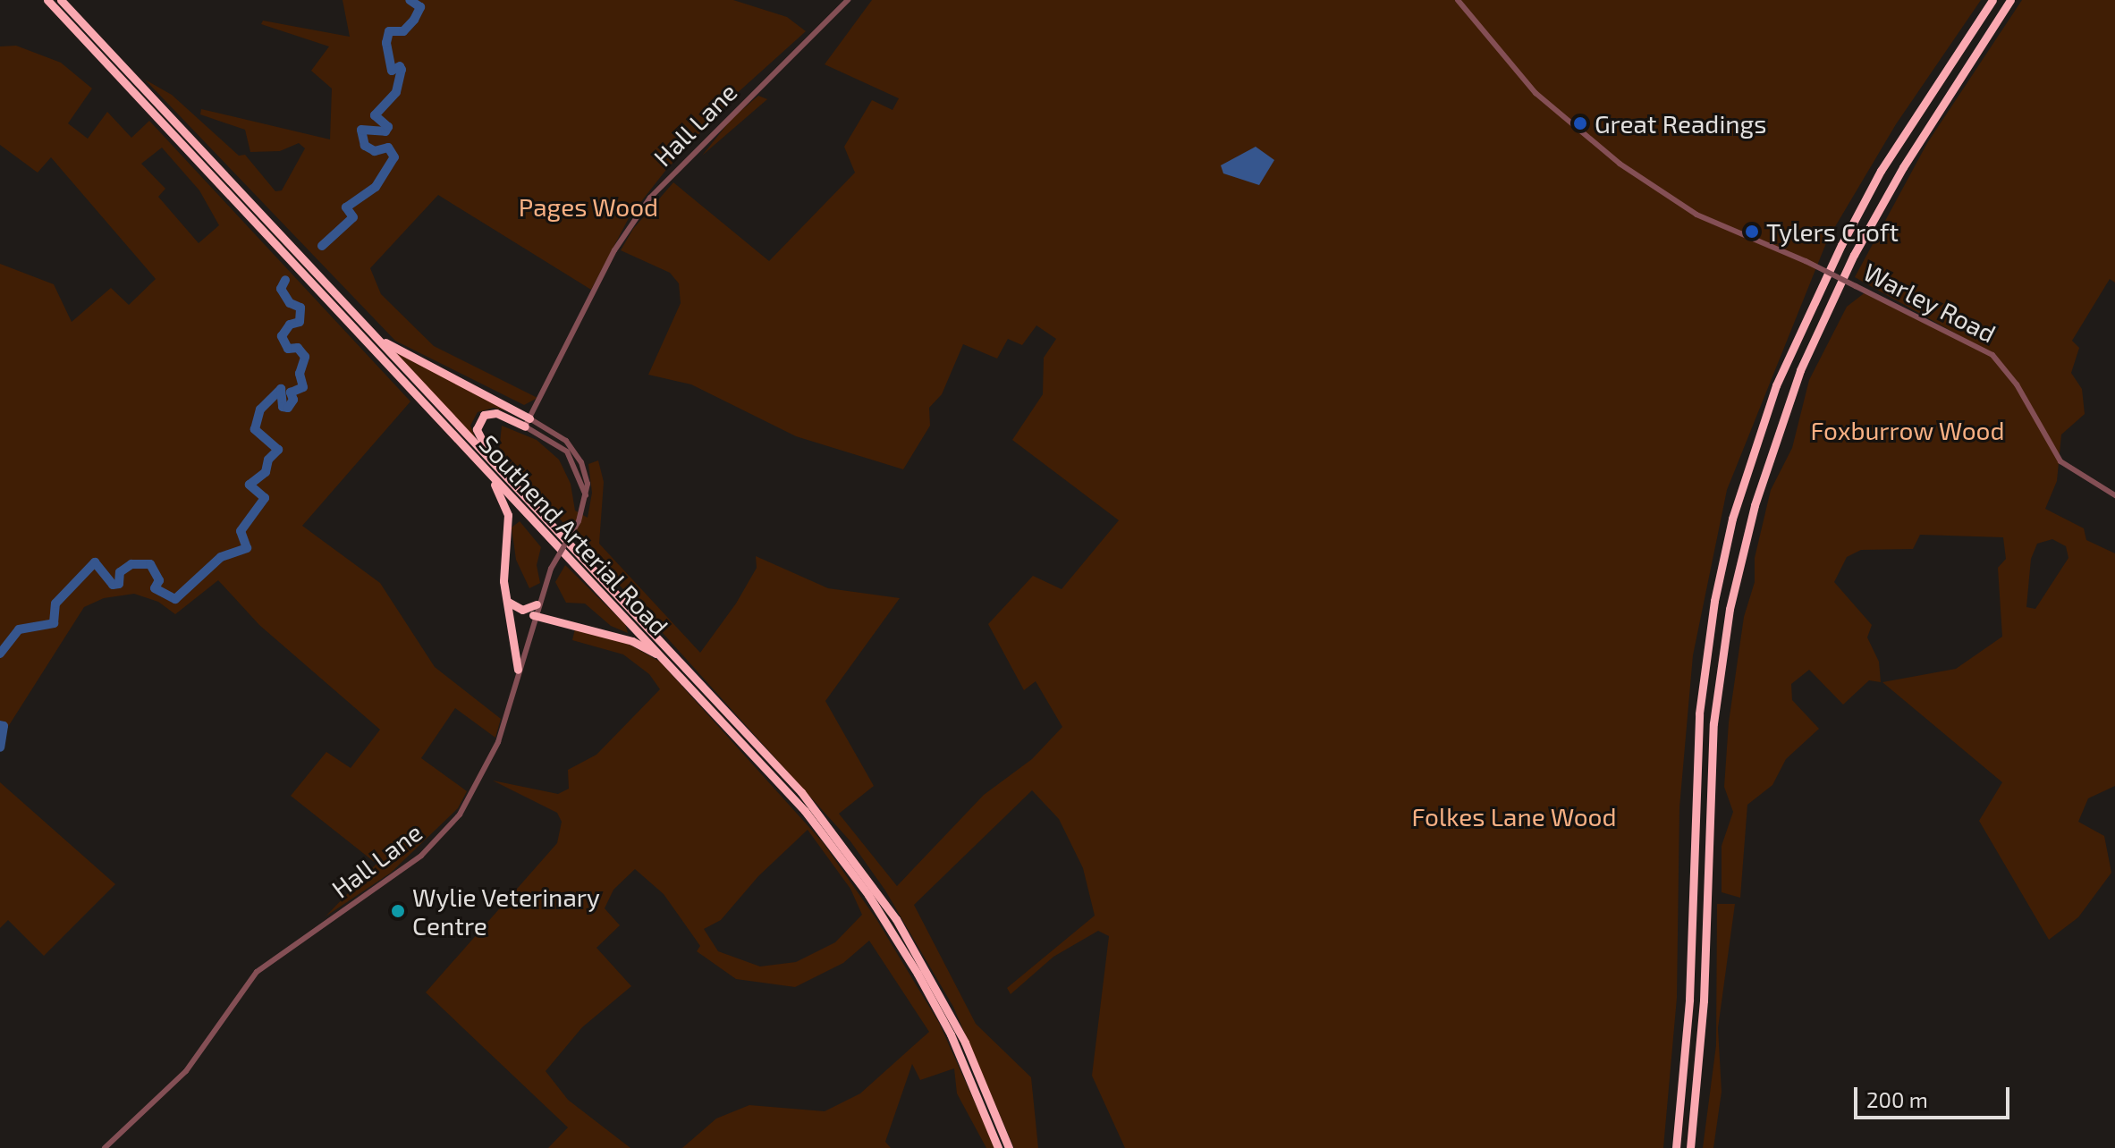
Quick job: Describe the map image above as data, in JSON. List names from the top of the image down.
{
  "streets": {
    "highway": ["Southend Arterial Road"],
    "street": ["Hall Lane", "Warley Road"]
  },
  "parks": ["Pages Wood", "Foxburrow Wood", "Folkes Lane Wood"],
  "places": ["Great Readings", "Tylers Croft", "Wylie Veterinary Centre"],
  "scale_bar": "200 m"
}
